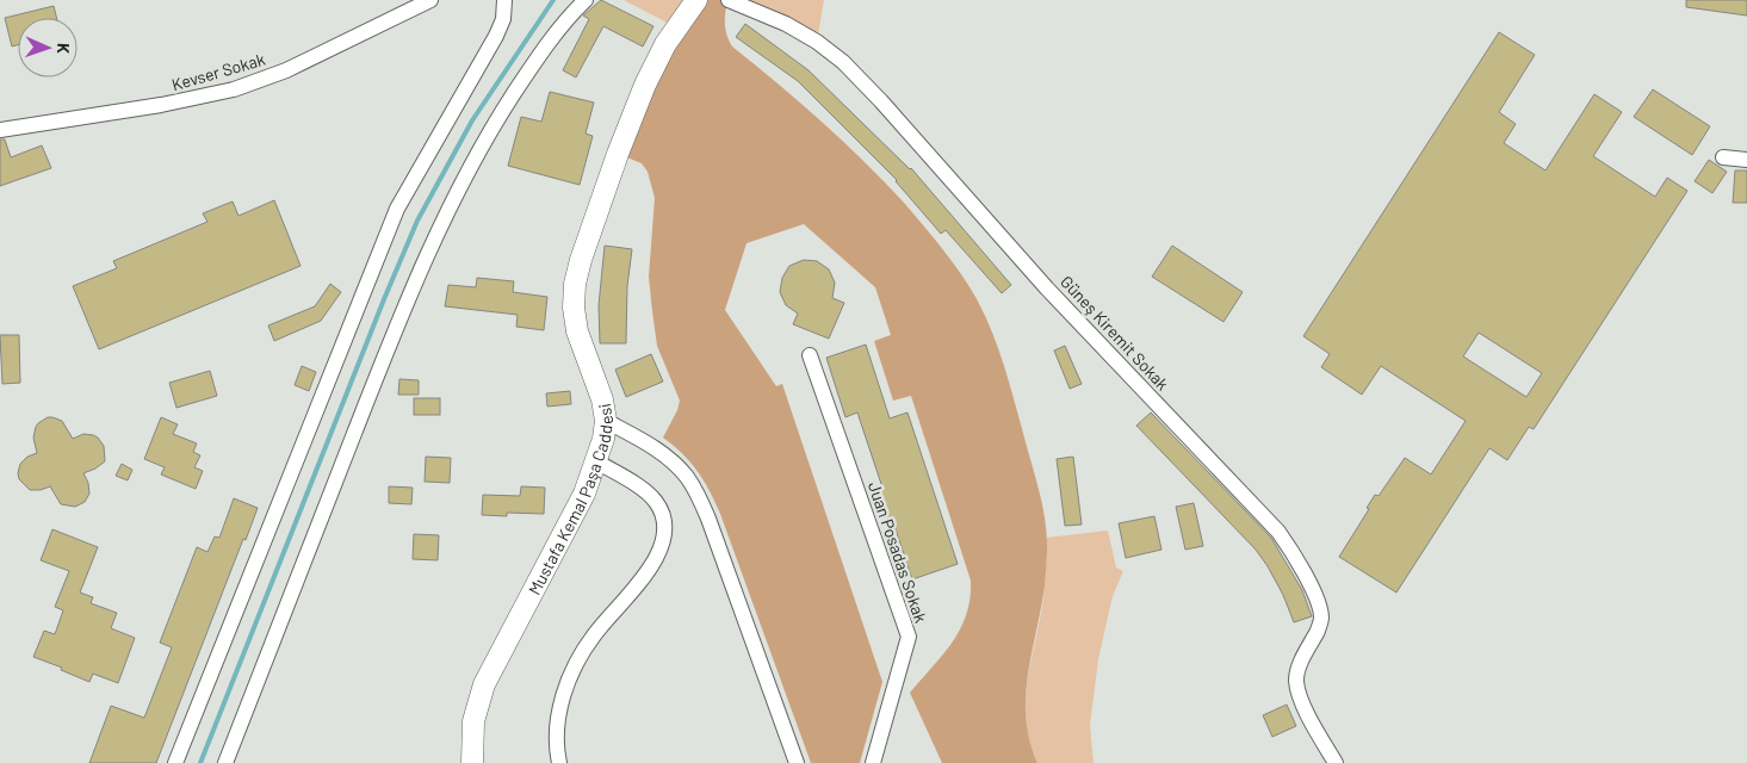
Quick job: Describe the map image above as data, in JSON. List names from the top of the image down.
{
  "streets": {
    "street": [
      "Kevser Sokak",
      "Güneş Kiremit Sokak",
      "Mustafa Kemal Paşa Caddesi",
      "Juan Posadas Sokak"
    ]
  },
  "north": "right"
}
